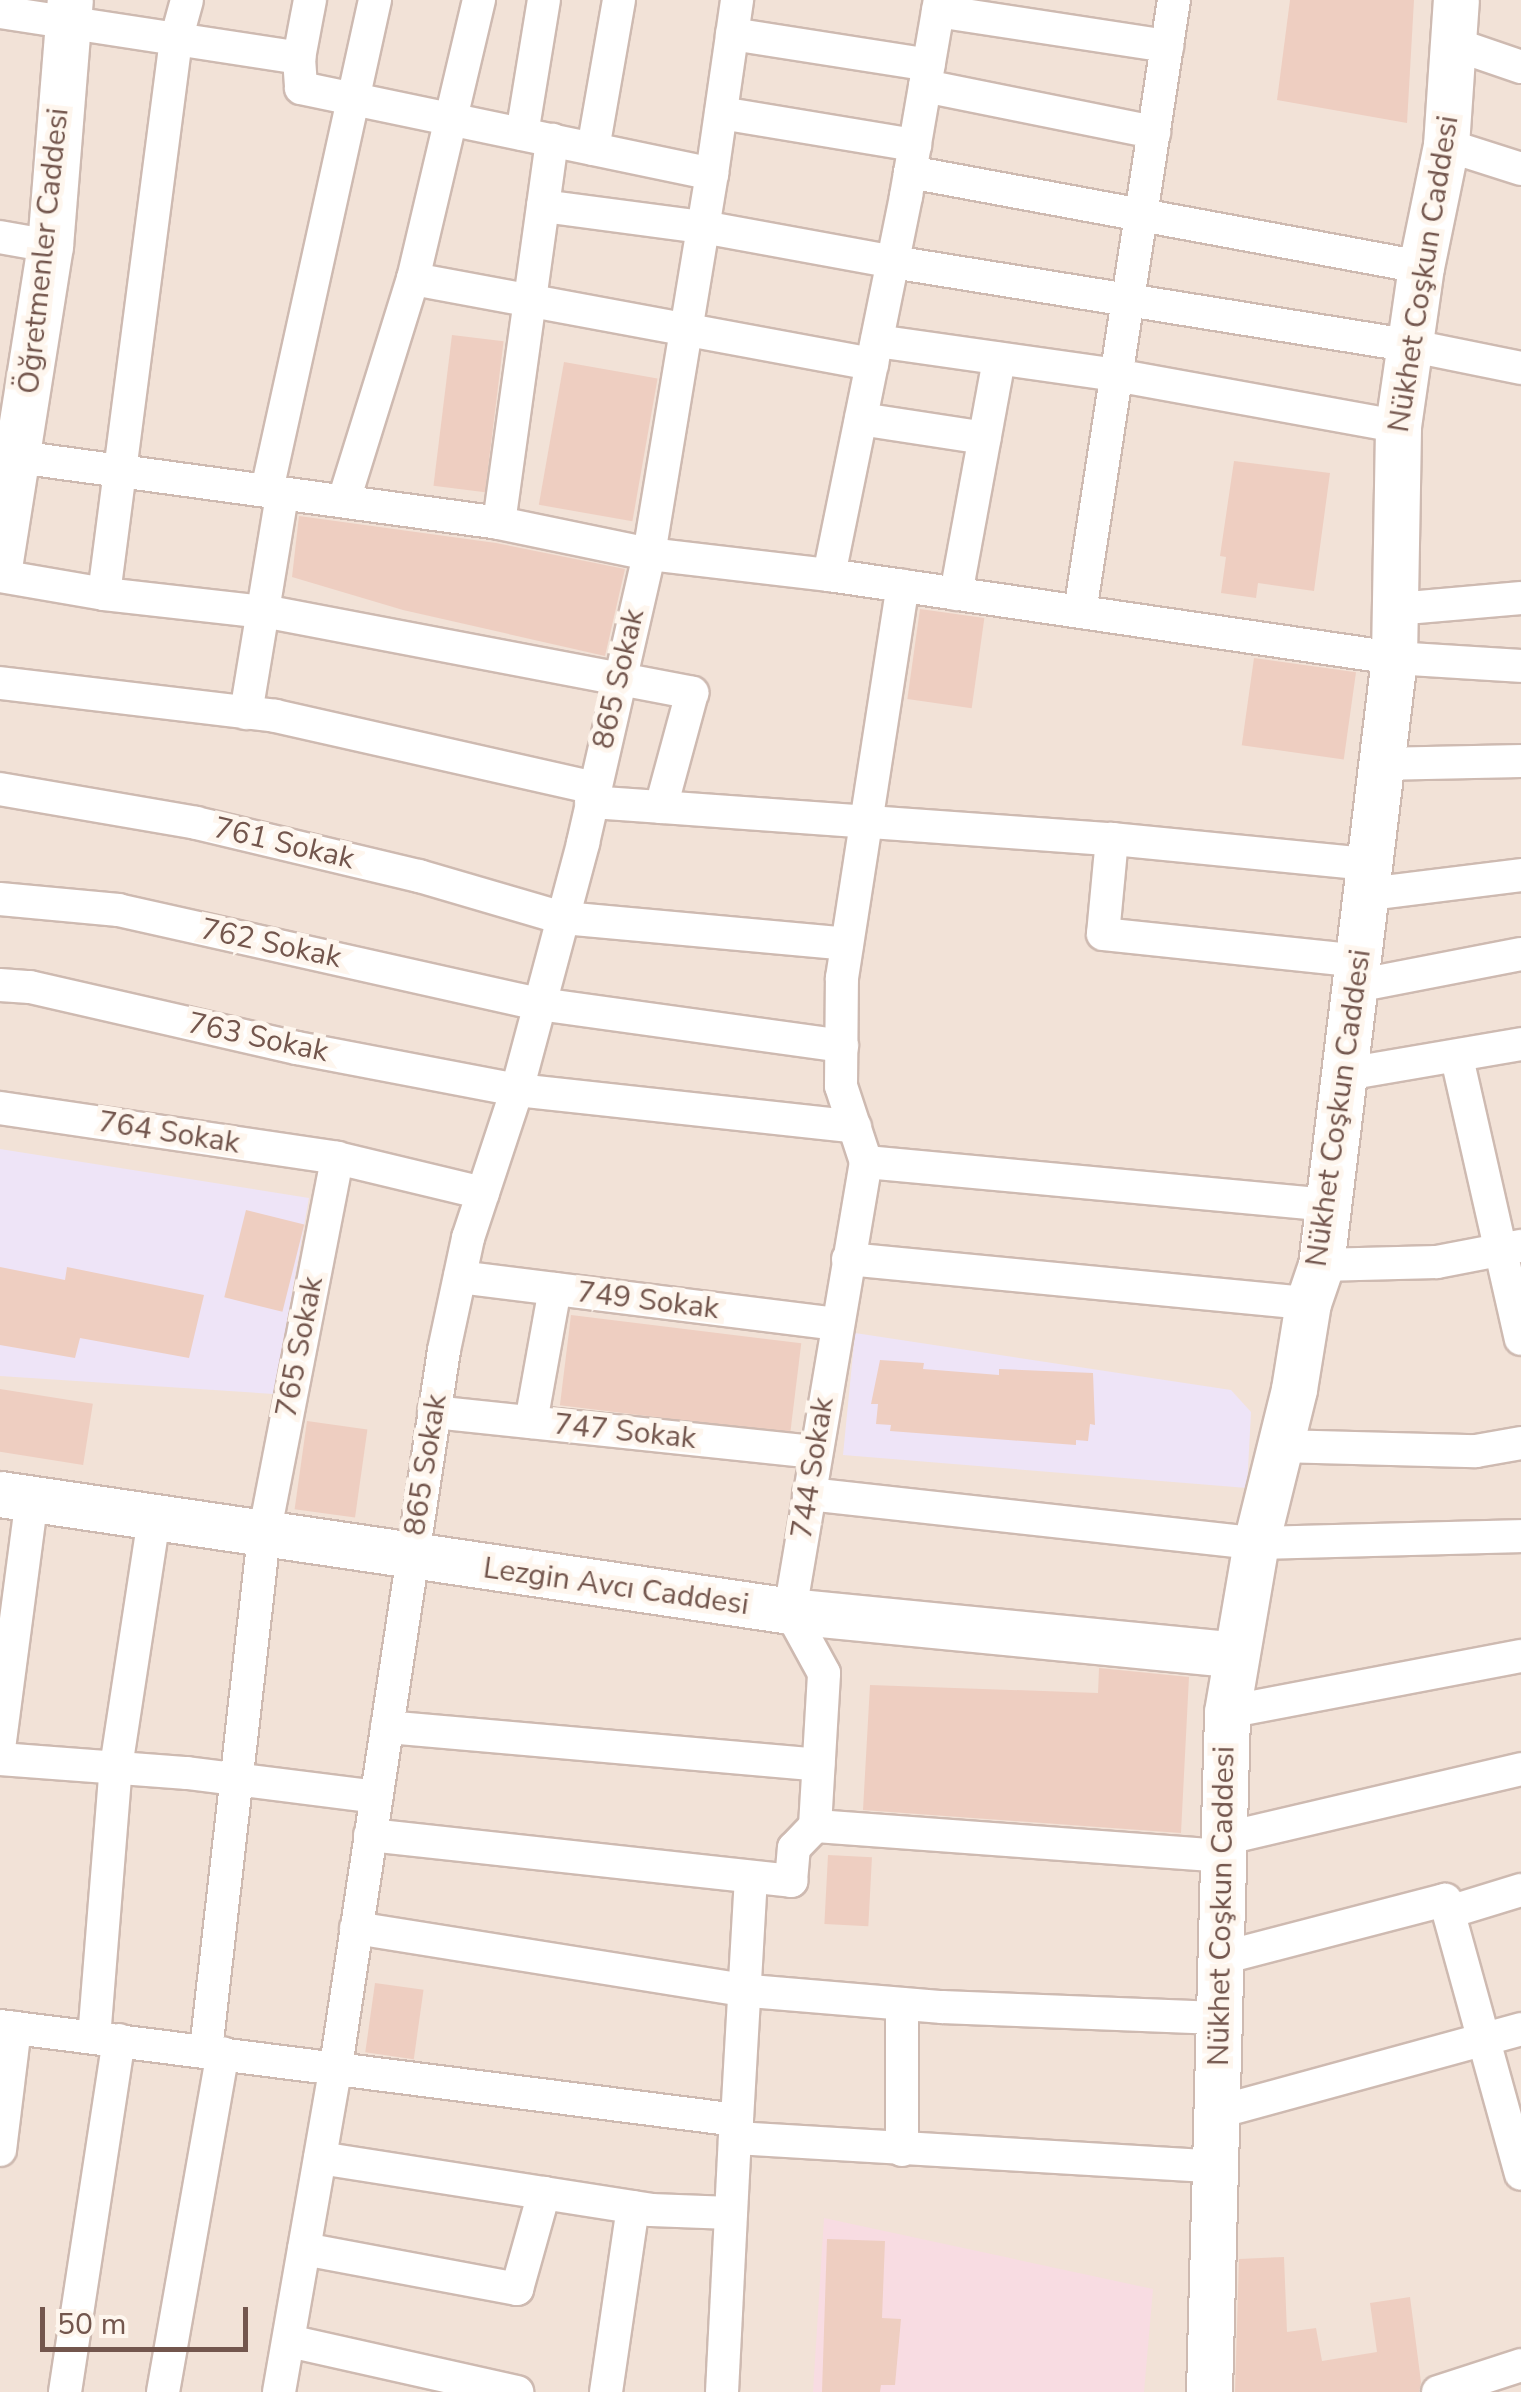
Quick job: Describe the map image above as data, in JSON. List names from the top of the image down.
{
  "streets": {
    "street": [
      "Öğretmenler Caddesi",
      "Nükhet Coşkun Caddesi",
      "865 Sokak",
      "761 Sokak",
      "762 Sokak",
      "763 Sokak",
      "764 Sokak",
      "749 Sokak",
      "765 Sokak",
      "747 Sokak",
      "744 Sokak",
      "Lezgin Avcı Caddesi"
    ]
  },
  "crossings": [
    ["Nükhet Coşkun Caddesi", "Lezgin Avcı Caddesi"],
    ["865 Sokak", "761 Sokak"],
    ["865 Sokak", "762 Sokak"],
    ["865 Sokak", "763 Sokak"],
    ["865 Sokak", "749 Sokak"],
    ["865 Sokak", "747 Sokak"],
    ["865 Sokak", "Lezgin Avcı Caddesi"],
    ["764 Sokak", "765 Sokak"],
    ["749 Sokak", "744 Sokak"],
    ["765 Sokak", "Lezgin Avcı Caddesi"],
    ["747 Sokak", "744 Sokak"],
    ["744 Sokak", "Lezgin Avcı Caddesi"]
  ],
  "scale_bar": "50 m"
}
